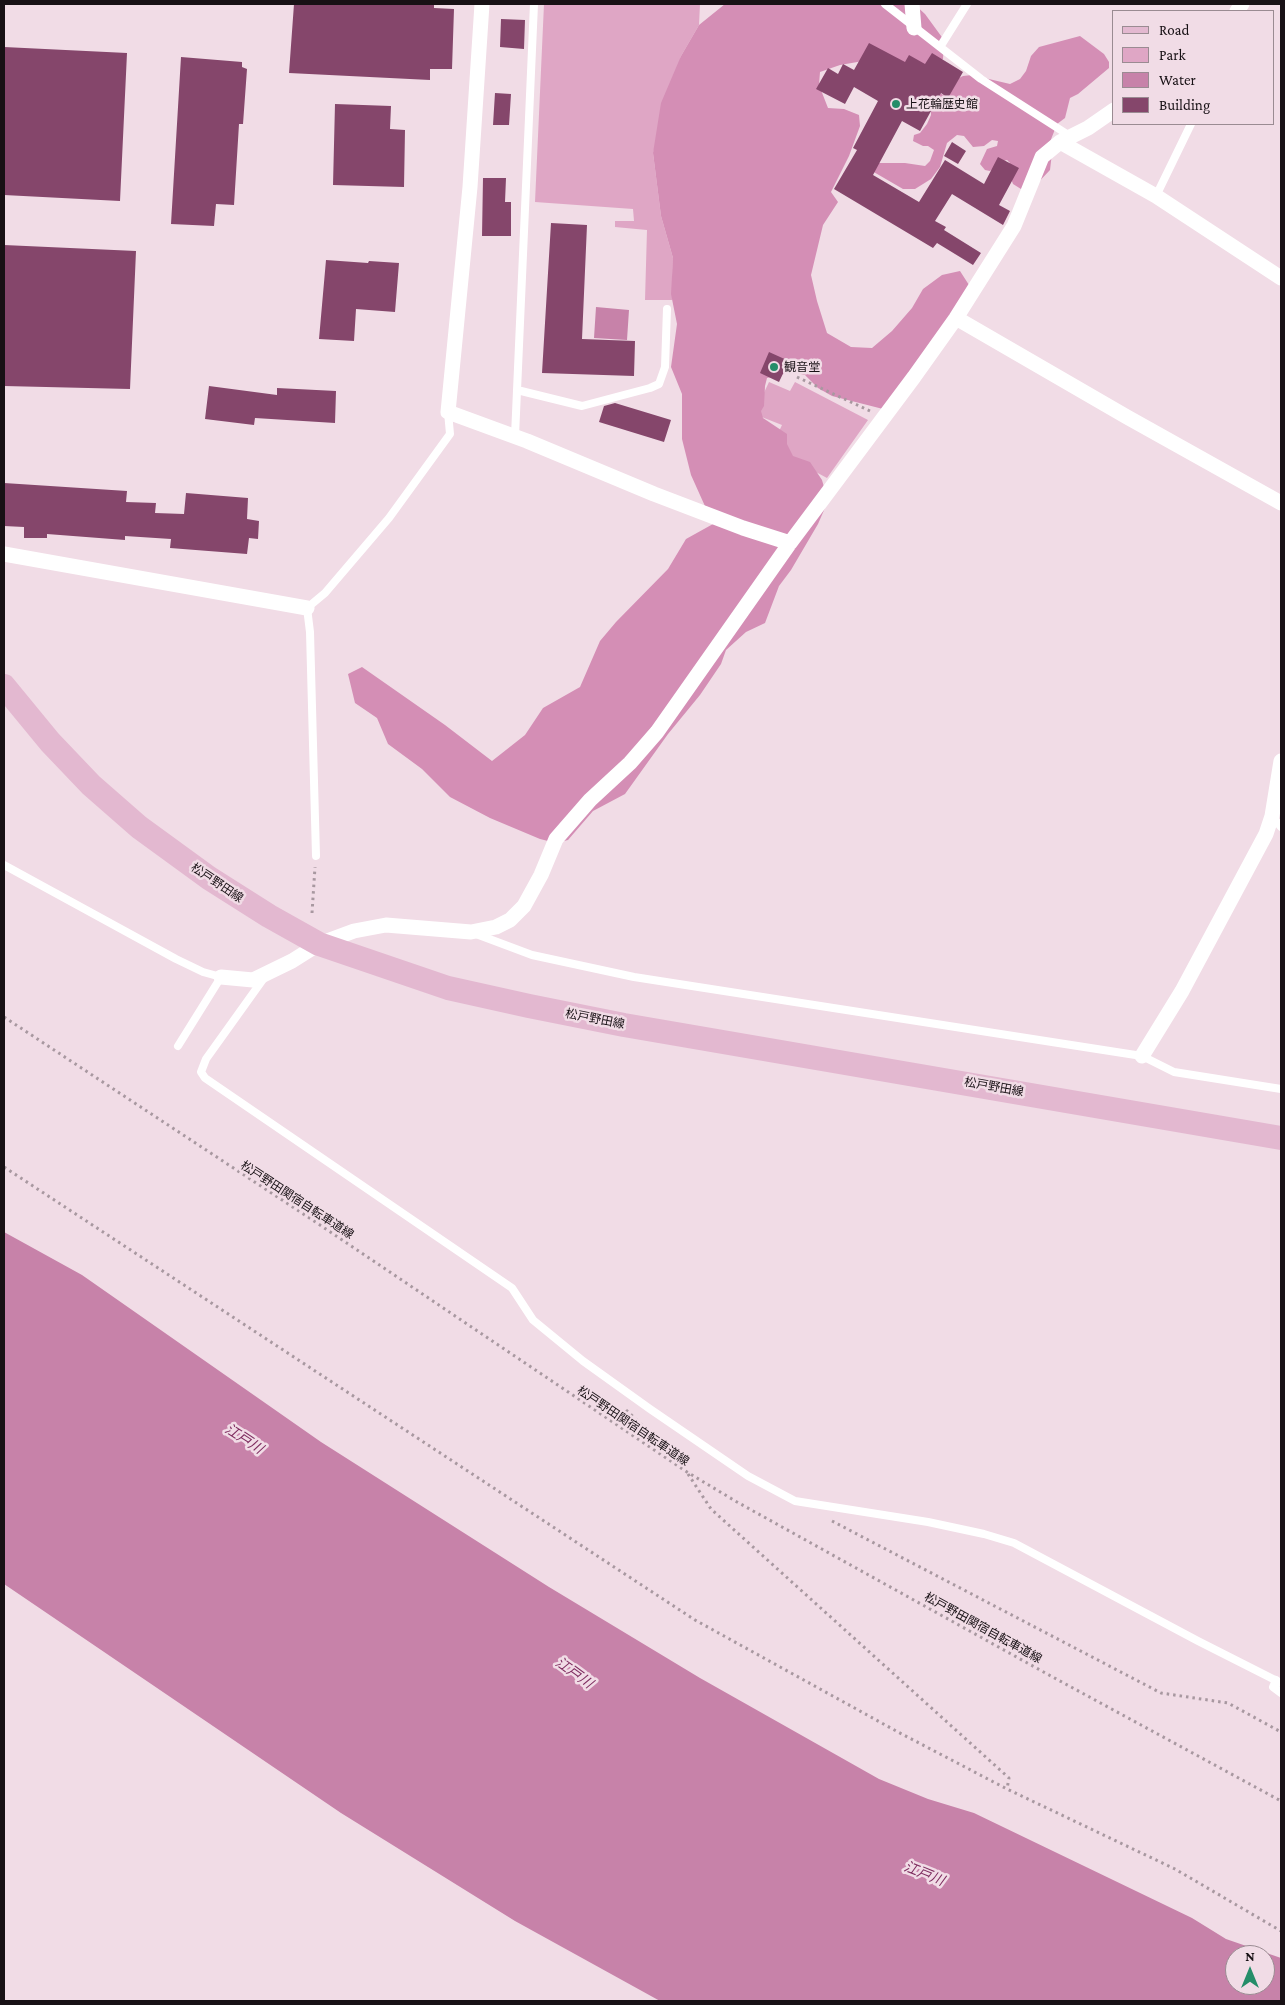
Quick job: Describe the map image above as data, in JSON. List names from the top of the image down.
{
  "streets": {
    "main road": ["松戸野田線"],
    "path": ["松戸野田関宿自転車道線"]
  },
  "water": ["江戸川"],
  "places": ["上花輪歴史館", "観音堂"],
  "legend": [
    "Road",
    "Park",
    "Water",
    "Building"
  ],
  "north": "top"
}
